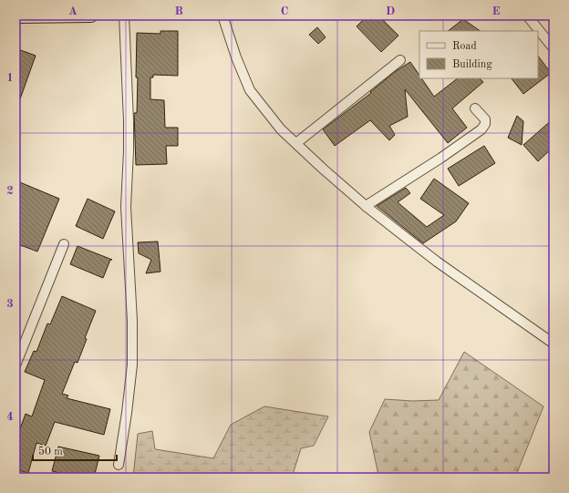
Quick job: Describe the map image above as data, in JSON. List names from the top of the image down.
{
  "legend": ["Road", "Building"],
  "scale_bar": "50 m",
  "grid": {
    "columns": [
      "A",
      "B",
      "C",
      "D",
      "E"
    ],
    "rows": [
      "1",
      "2",
      "3",
      "4"
    ]
  }
}
